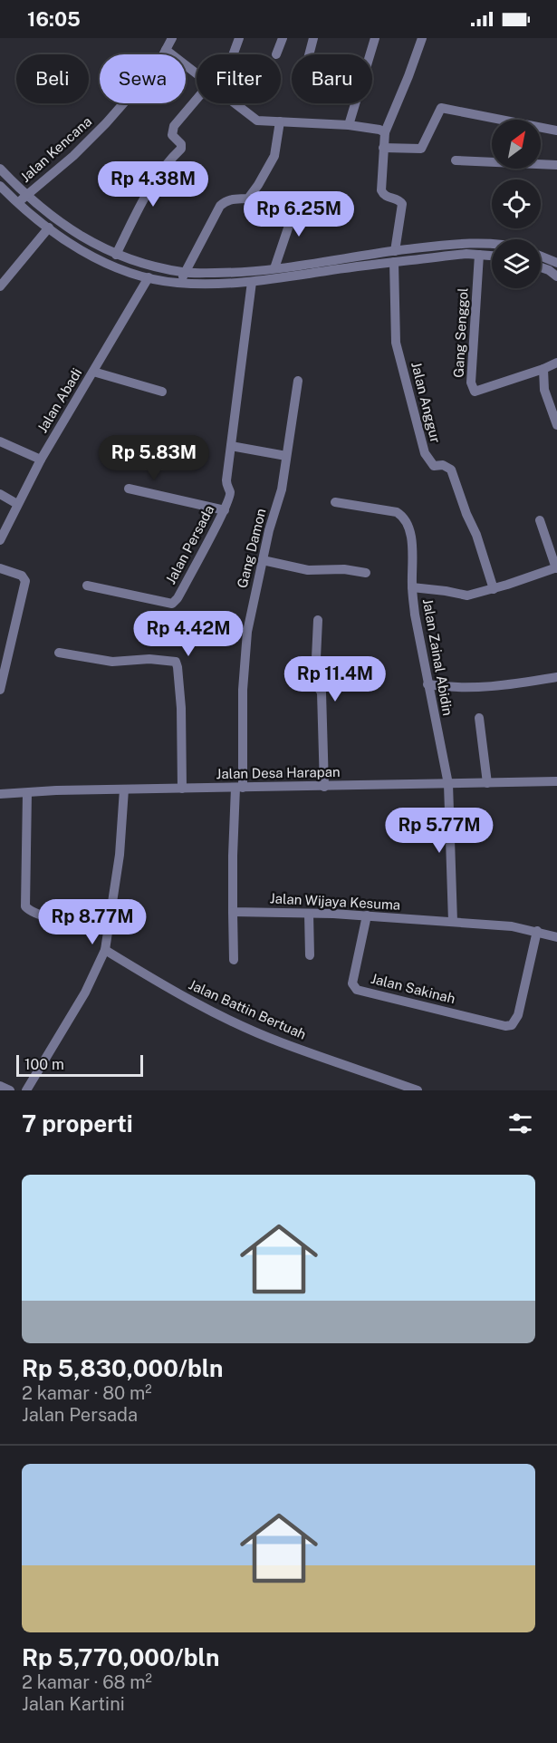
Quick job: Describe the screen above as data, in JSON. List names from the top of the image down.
{
  "streets": {
    "street": [
      "Jalan Kencana",
      "Gang Senggol",
      "Jalan Abadi",
      "Jalan Anggur",
      "Jalan Persada",
      "Gang Damon",
      "Jalan Zainal Abidin",
      "Jalan Desa Harapan",
      "Jalan Wijaya Kesuma",
      "Jalan Sakinah",
      "Jalan Battin Bertuah"
    ]
  },
  "crossings": [
    ["Gang Damon", "Jalan Desa Harapan"],
    ["Jalan Zainal Abidin", "Jalan Desa Harapan"],
    ["Jalan Zainal Abidin", "Jalan Wijaya Kesuma"],
    ["Jalan Wijaya Kesuma", "Jalan Sakinah"]
  ],
  "scale_bar": "100 m",
  "north": "top right",
  "page": {
    "status": "16:05",
    "chip": [
      "Beli",
      "Sewa",
      "Filter",
      "Baru"
    ],
    "price": [
      "Rp 4.38M",
      "Rp 6.25M",
      "Rp 5.83M",
      "Rp 4.42M",
      "Rp 11.4M",
      "Rp 5.77M",
      "Rp 8.77M"
    ],
    "scale": "100 m",
    "heading": "7 properti",
    "list": [
      {
        "name": "Rp 5,830,000/bln",
        "note": "2 kamar · 80 m² · Jalan Persada"
      },
      {
        "name": "Rp 5,770,000/bln",
        "note": "2 kamar · 68 m² · Jalan Kartini"
      }
    ]
  }
}
